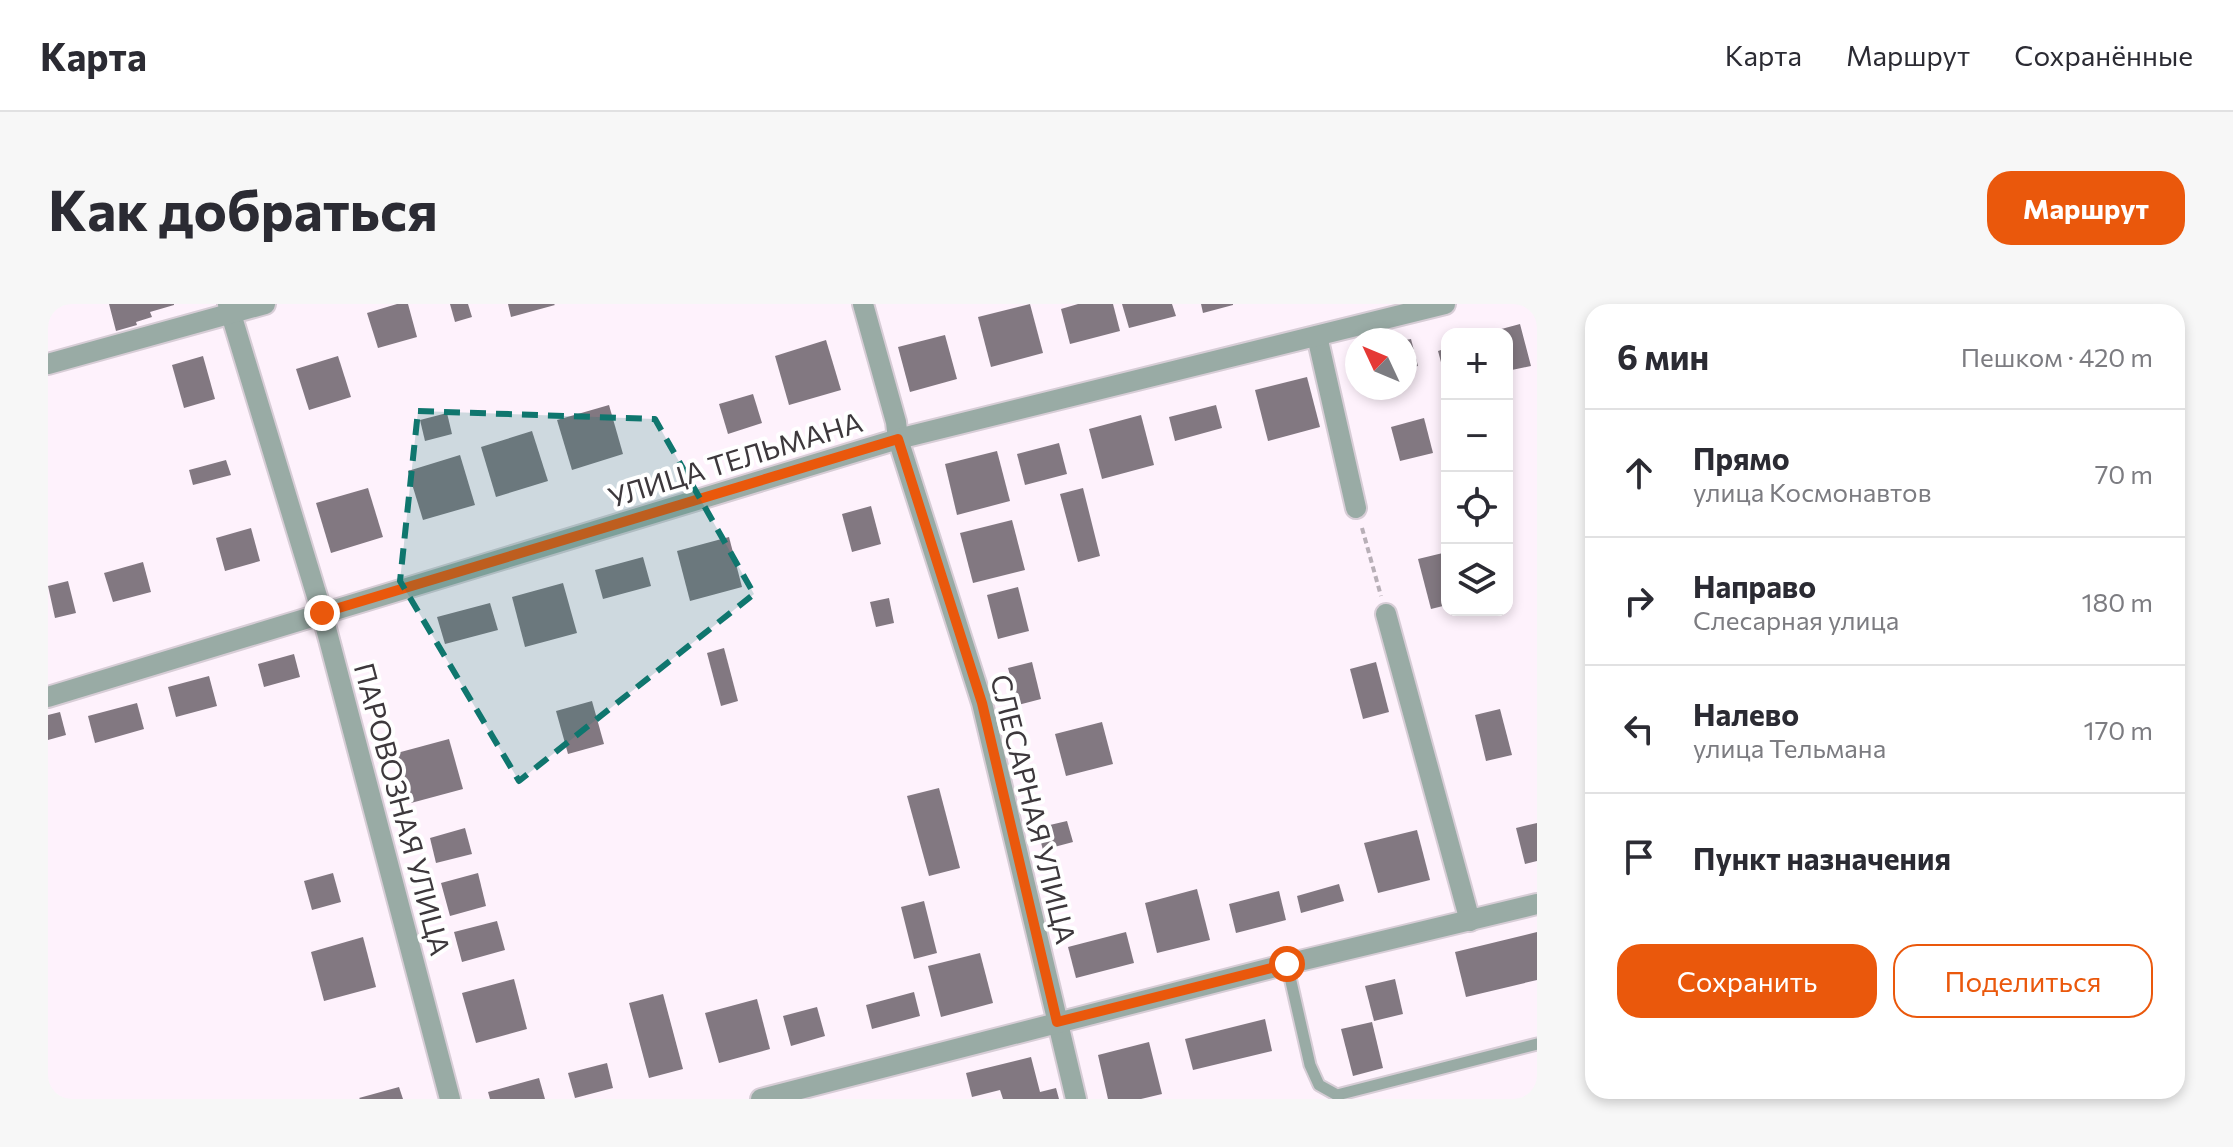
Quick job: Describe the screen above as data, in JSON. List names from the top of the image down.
{
  "streets": {
    "street": ["УЛИЦА ТЕЛЬМАНА", "ПАРОВОЗНАЯ УЛИЦА", "СЛЕСАРНАЯ УЛИЦА"]
  },
  "crossings": [
    ["УЛИЦА ТЕЛЬМАНА", "ПАРОВОЗНАЯ УЛИЦА"],
    ["УЛИЦА ТЕЛЬМАНА", "СЛЕСАРНАЯ УЛИЦА"]
  ],
  "north": "top left",
  "page": {
    "header": "Карта",
    "nav": ["Карта", "Маршрут", "Сохранённые"],
    "buttons": [
      "Маршрут",
      ["Сохранить", "Поделиться"]
    ],
    "title": "Как добраться",
    "heading": ["6 мин", "Пешком · 420 m"],
    "map_buttons": ["+", "−"],
    "list": [
      ["Прямо", "улица Космонавтов", "70 m"],
      ["Направо", "Слесарная улица", "180 m"],
      ["Налево", "улица Тельмана", "170 m"],
      "Пункт назначения"
    ]
  }
}
